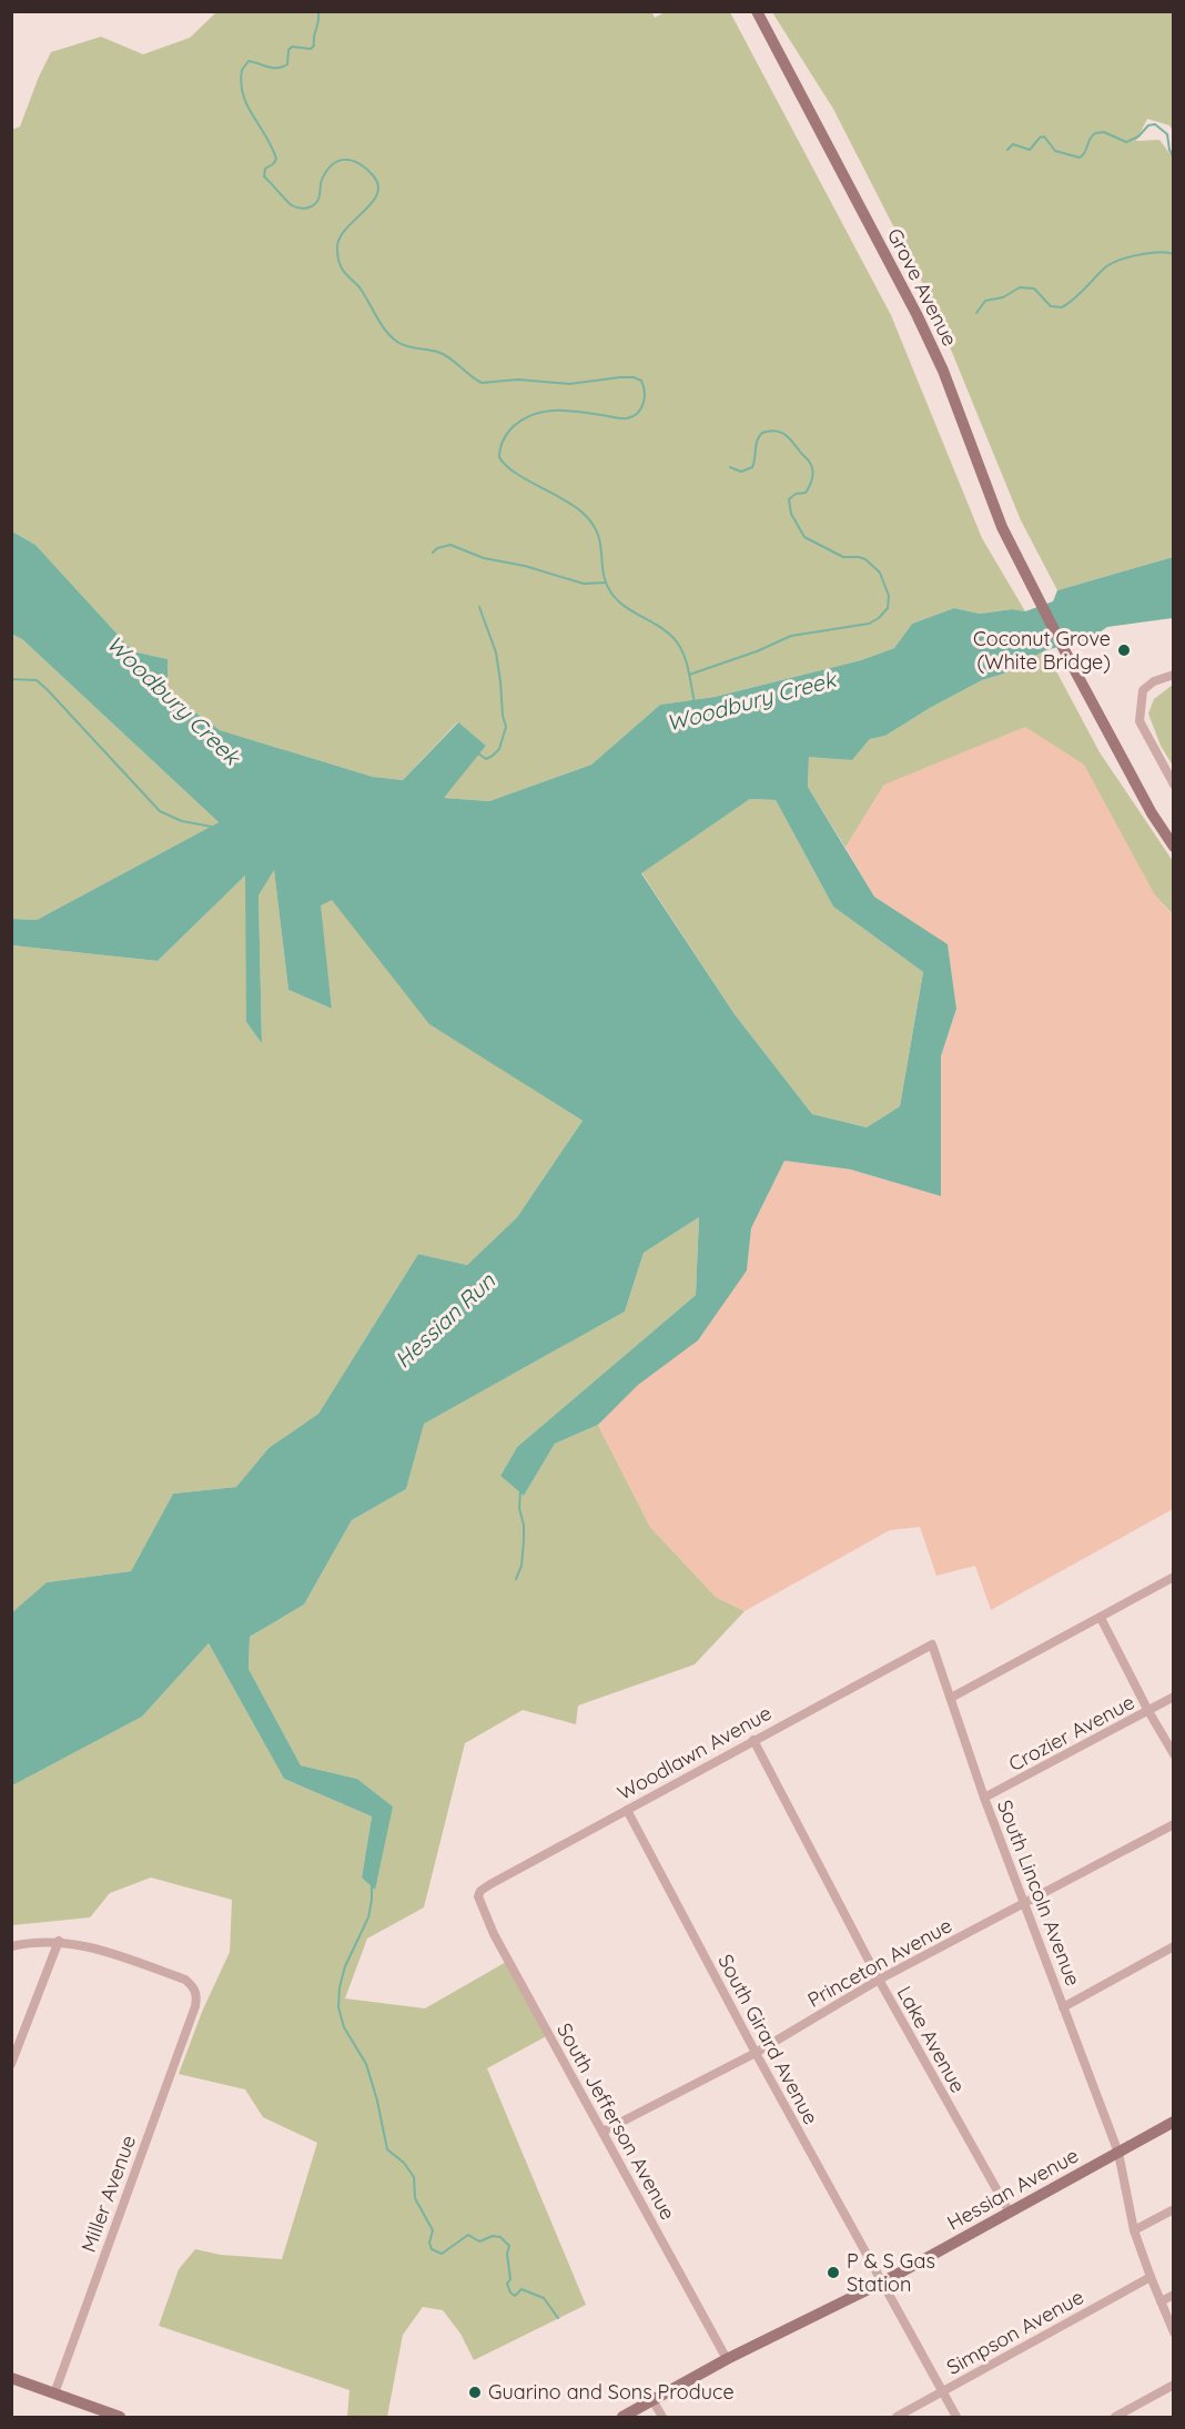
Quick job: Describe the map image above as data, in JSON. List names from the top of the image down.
{
  "streets": {
    "main road": ["Grove Avenue", "Hessian Avenue"],
    "street": [
      "Crozier Avenue",
      "Woodlawn Avenue",
      "South Lincoln Avenue",
      "Princeton Avenue",
      "South Girard Avenue",
      "Lake Avenue",
      "South Jefferson Avenue",
      "Miller Avenue",
      "Simpson Avenue"
    ]
  },
  "crossings": [
    ["Crozier Avenue", "South Lincoln Avenue"],
    ["Woodlawn Avenue", "South Lincoln Avenue"],
    ["Woodlawn Avenue", "South Girard Avenue"],
    ["Woodlawn Avenue", "Lake Avenue"],
    ["Woodlawn Avenue", "South Jefferson Avenue"],
    ["South Lincoln Avenue", "Princeton Avenue"],
    ["South Lincoln Avenue", "Hessian Avenue"],
    ["South Lincoln Avenue", "Simpson Avenue"],
    ["Princeton Avenue", "South Girard Avenue"],
    ["Princeton Avenue", "Lake Avenue"],
    ["Princeton Avenue", "South Jefferson Avenue"],
    ["South Girard Avenue", "Hessian Avenue"],
    ["South Girard Avenue", "Simpson Avenue"],
    ["Lake Avenue", "Hessian Avenue"],
    ["South Jefferson Avenue", "Hessian Avenue"]
  ],
  "water": ["Woodbury Creek", "Hessian Run"],
  "places": ["Coconut Grove (White Bridge)", "P & S Gas Station", "Guarino and Sons Produce"]
}
